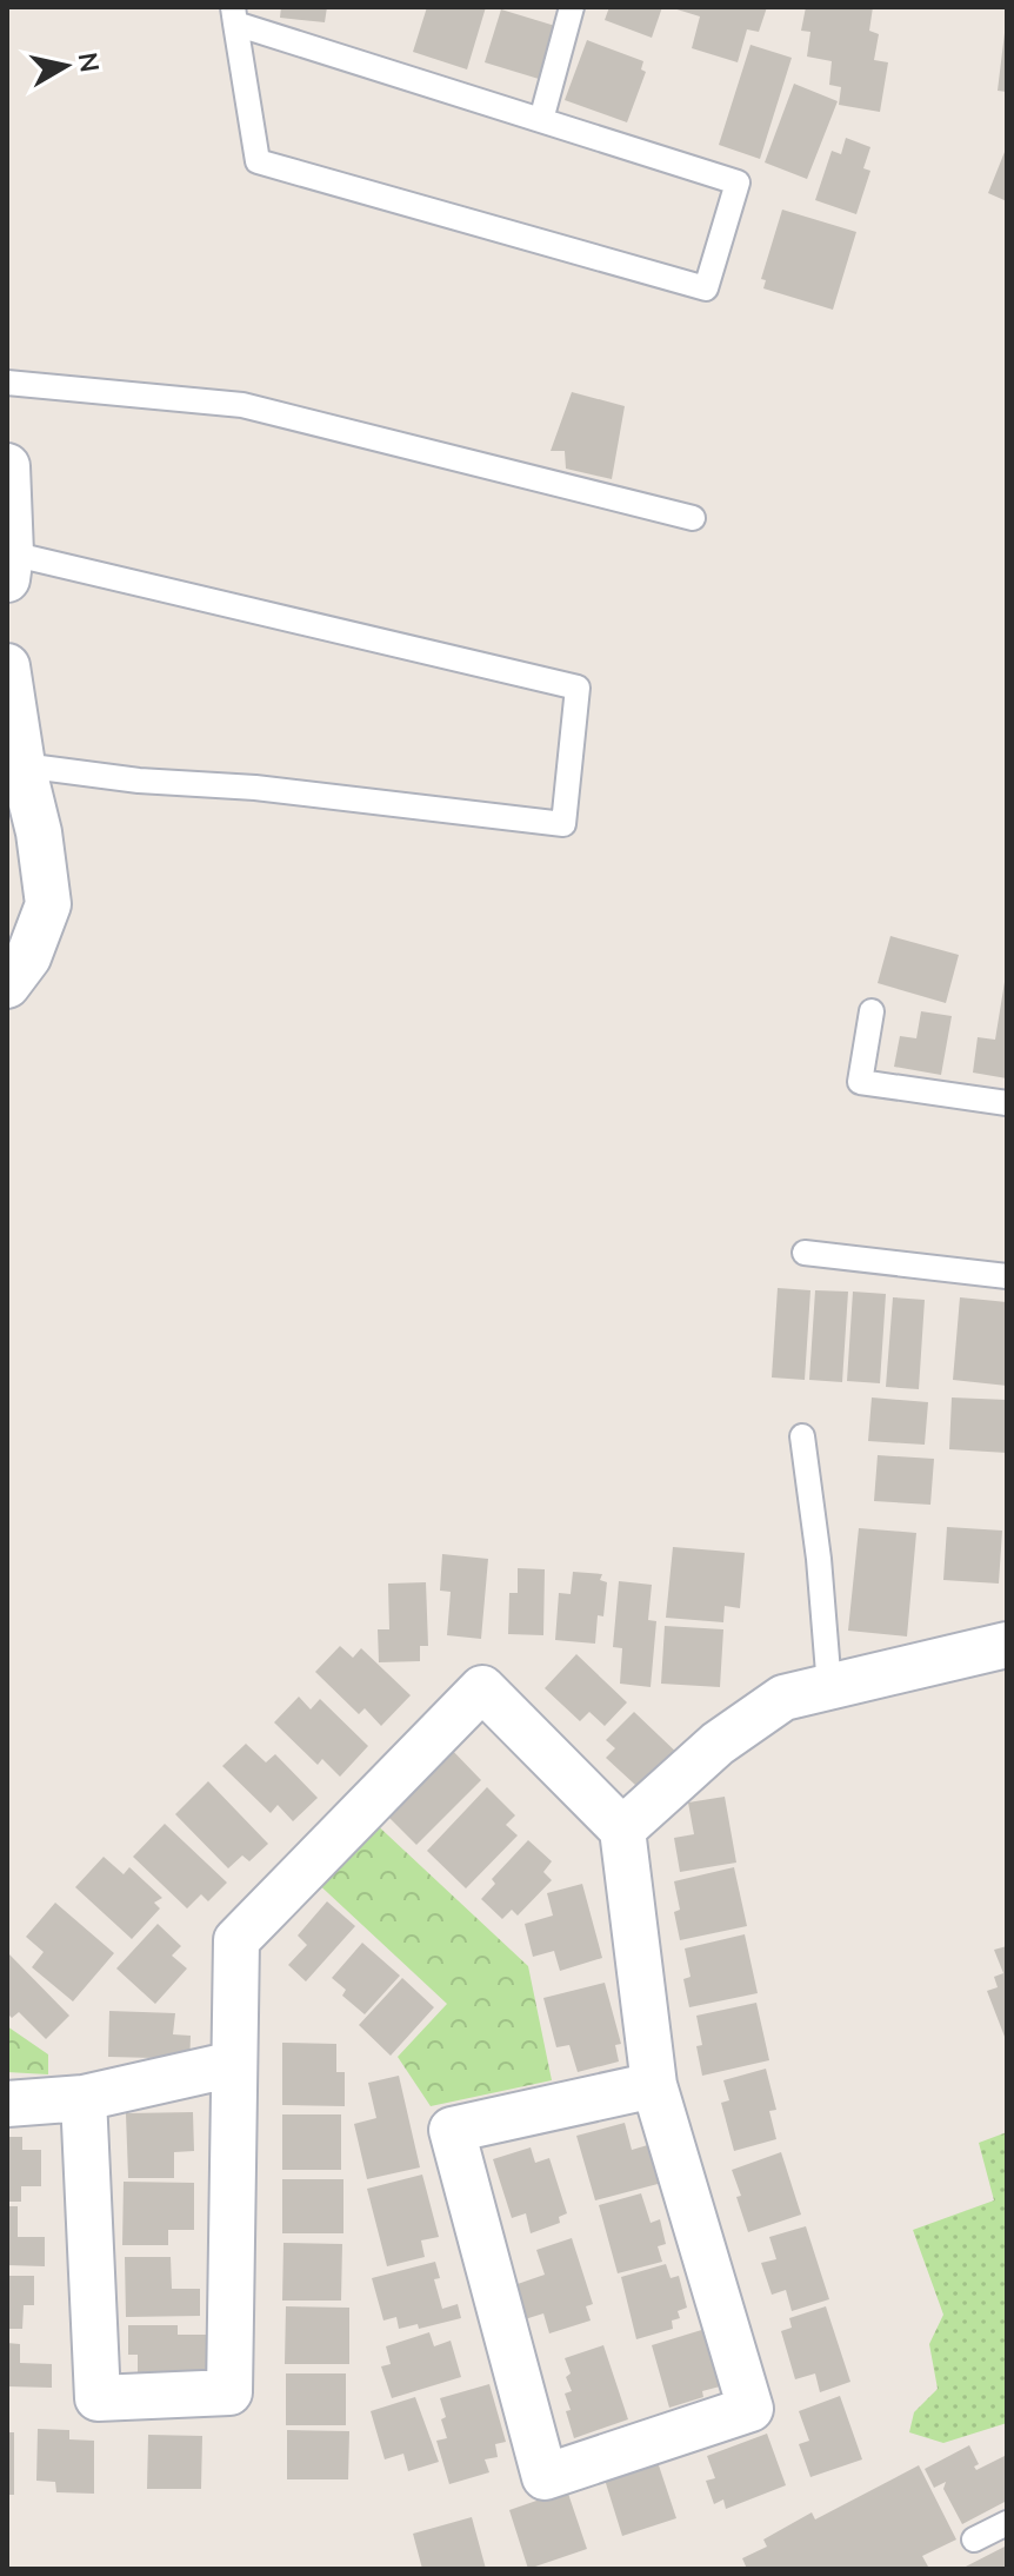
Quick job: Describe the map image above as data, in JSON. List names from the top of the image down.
{
  "north": "right"
}
